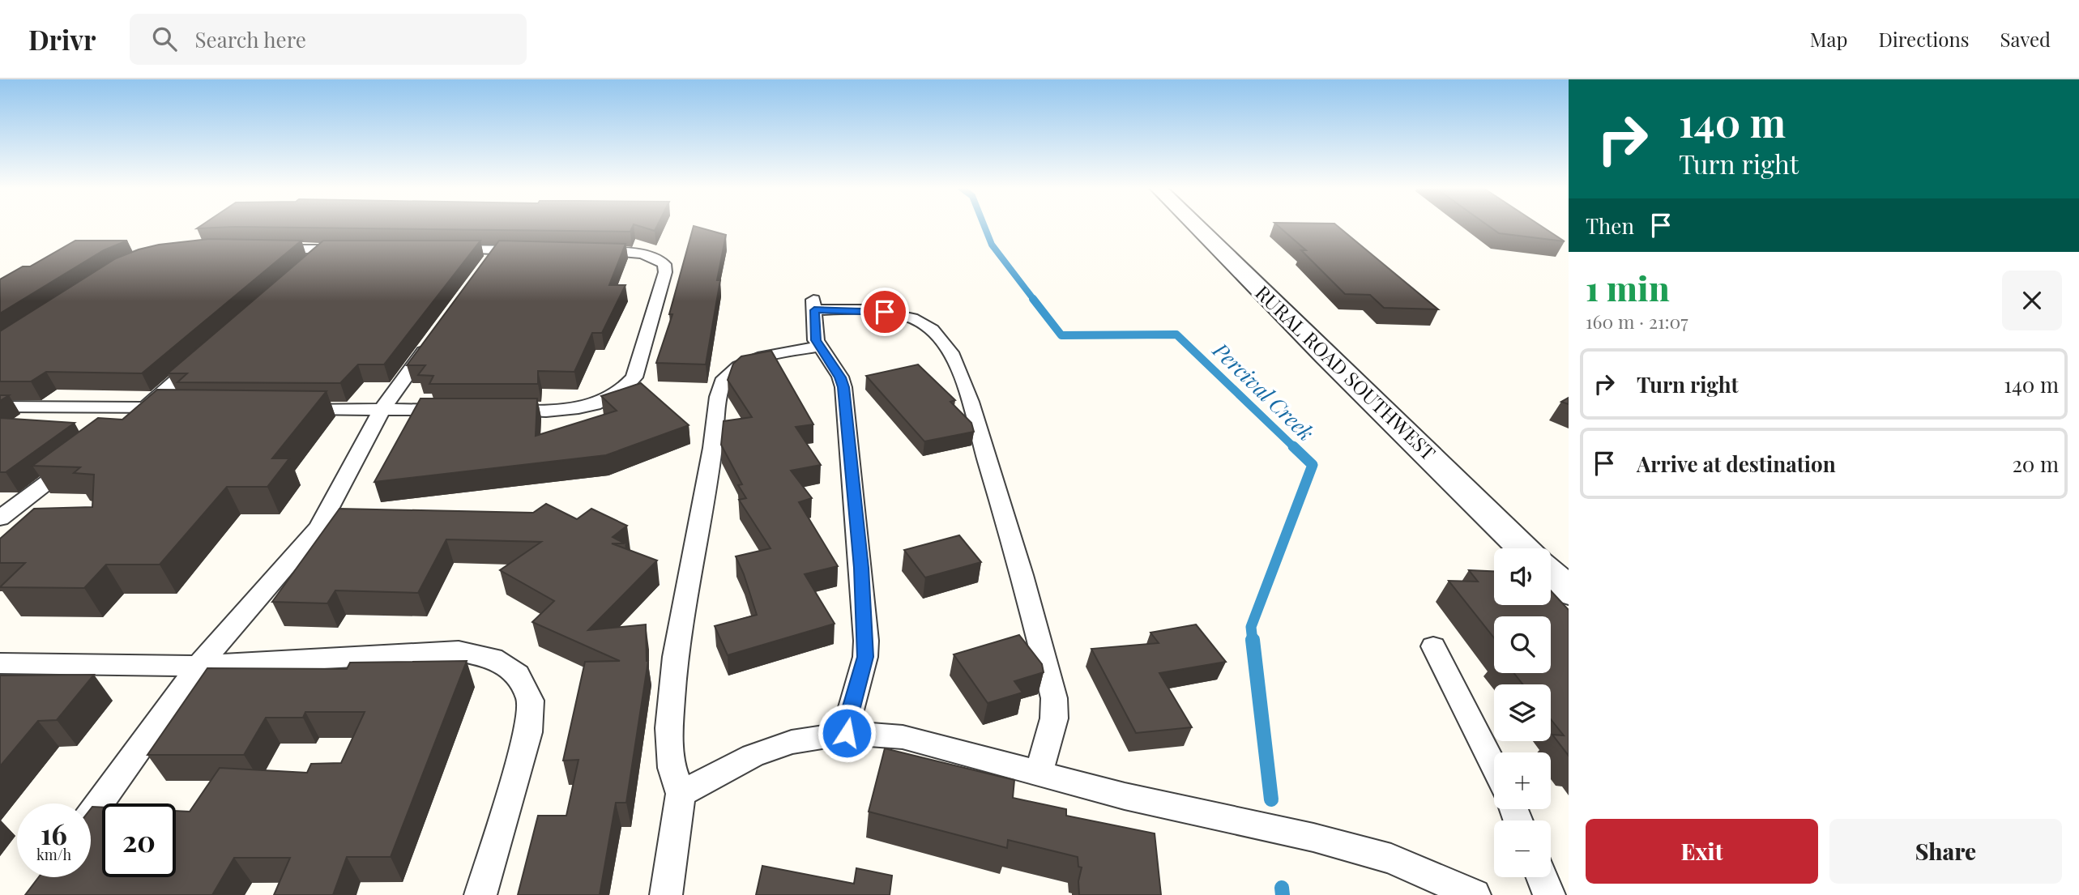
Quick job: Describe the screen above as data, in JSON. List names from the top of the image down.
{
  "streets": {
    "street": ["RURAL ROAD SOUTHWEST"]
  },
  "water": ["Percival Creek"],
  "page": {
    "header": "Drivr",
    "search": "Search here",
    "nav": ["Map", "Directions", "Saved"],
    "turn": ["140 m", "Turn right"],
    "then": "Then",
    "heading": ["1 min", "160 m · 21:07"],
    "list": [
      {
        "name": "Turn right",
        "value": "140 m"
      },
      {
        "name": "Arrive at destination",
        "value": "20 m"
      }
    ],
    "map_buttons": ["+", "−"],
    "speed": "16 km/h",
    "limit": "20",
    "buttons": ["Exit", "Share"]
  }
}
